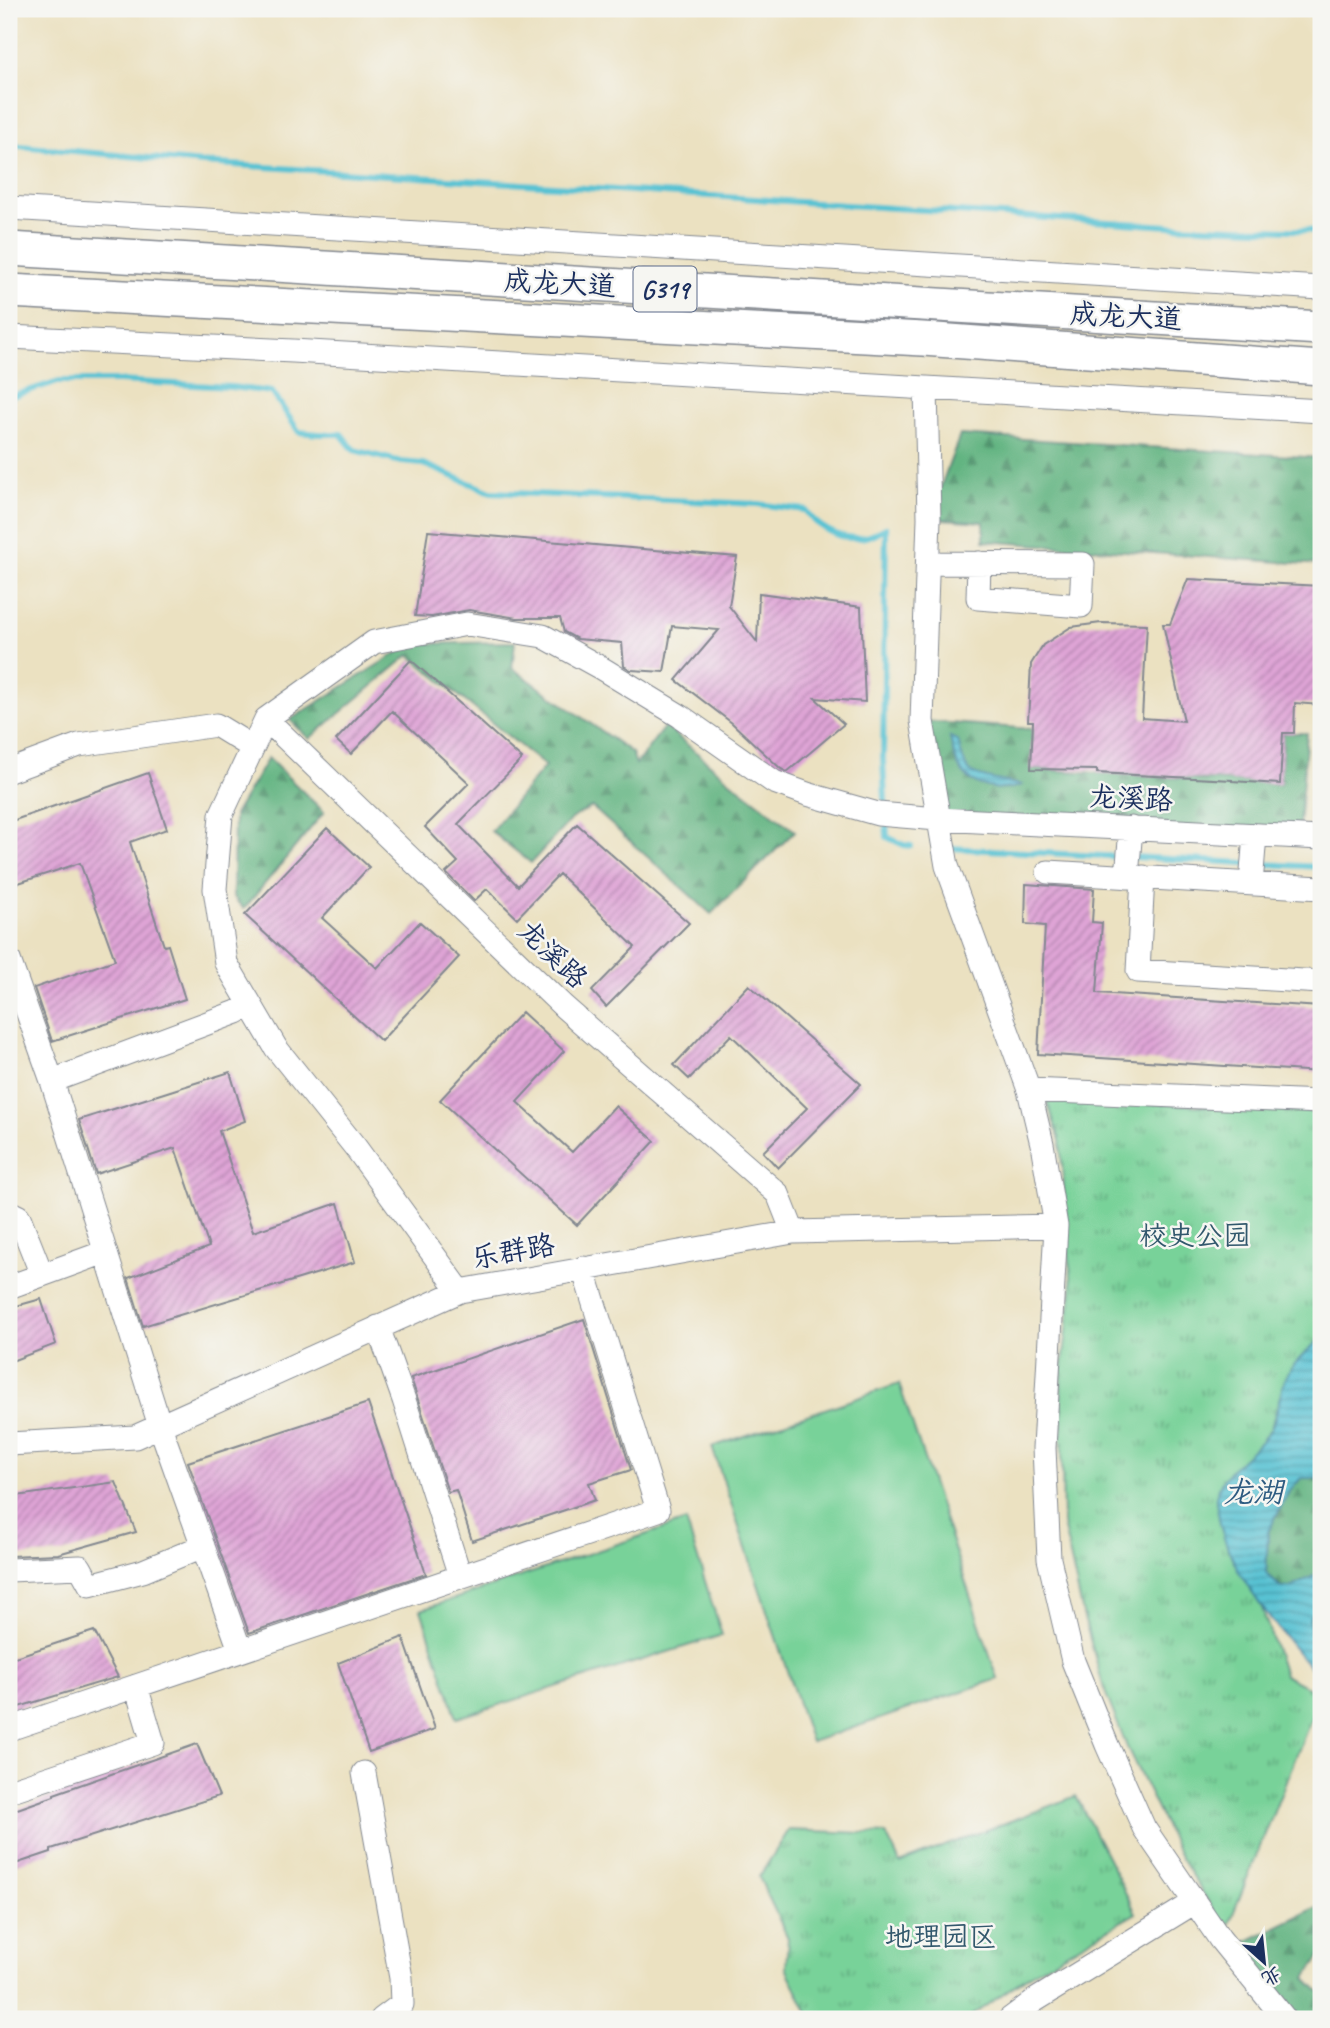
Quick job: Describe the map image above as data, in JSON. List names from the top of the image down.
{
  "streets": {
    "highway": ["成龙大道", "G319"],
    "street": ["龙溪路", "乐群路"]
  },
  "crossings": [
    ["龙溪路", "乐群路"]
  ],
  "water": ["龙湖"],
  "parks": ["校史公园", "地理园区"],
  "north": "bottom right"
}
